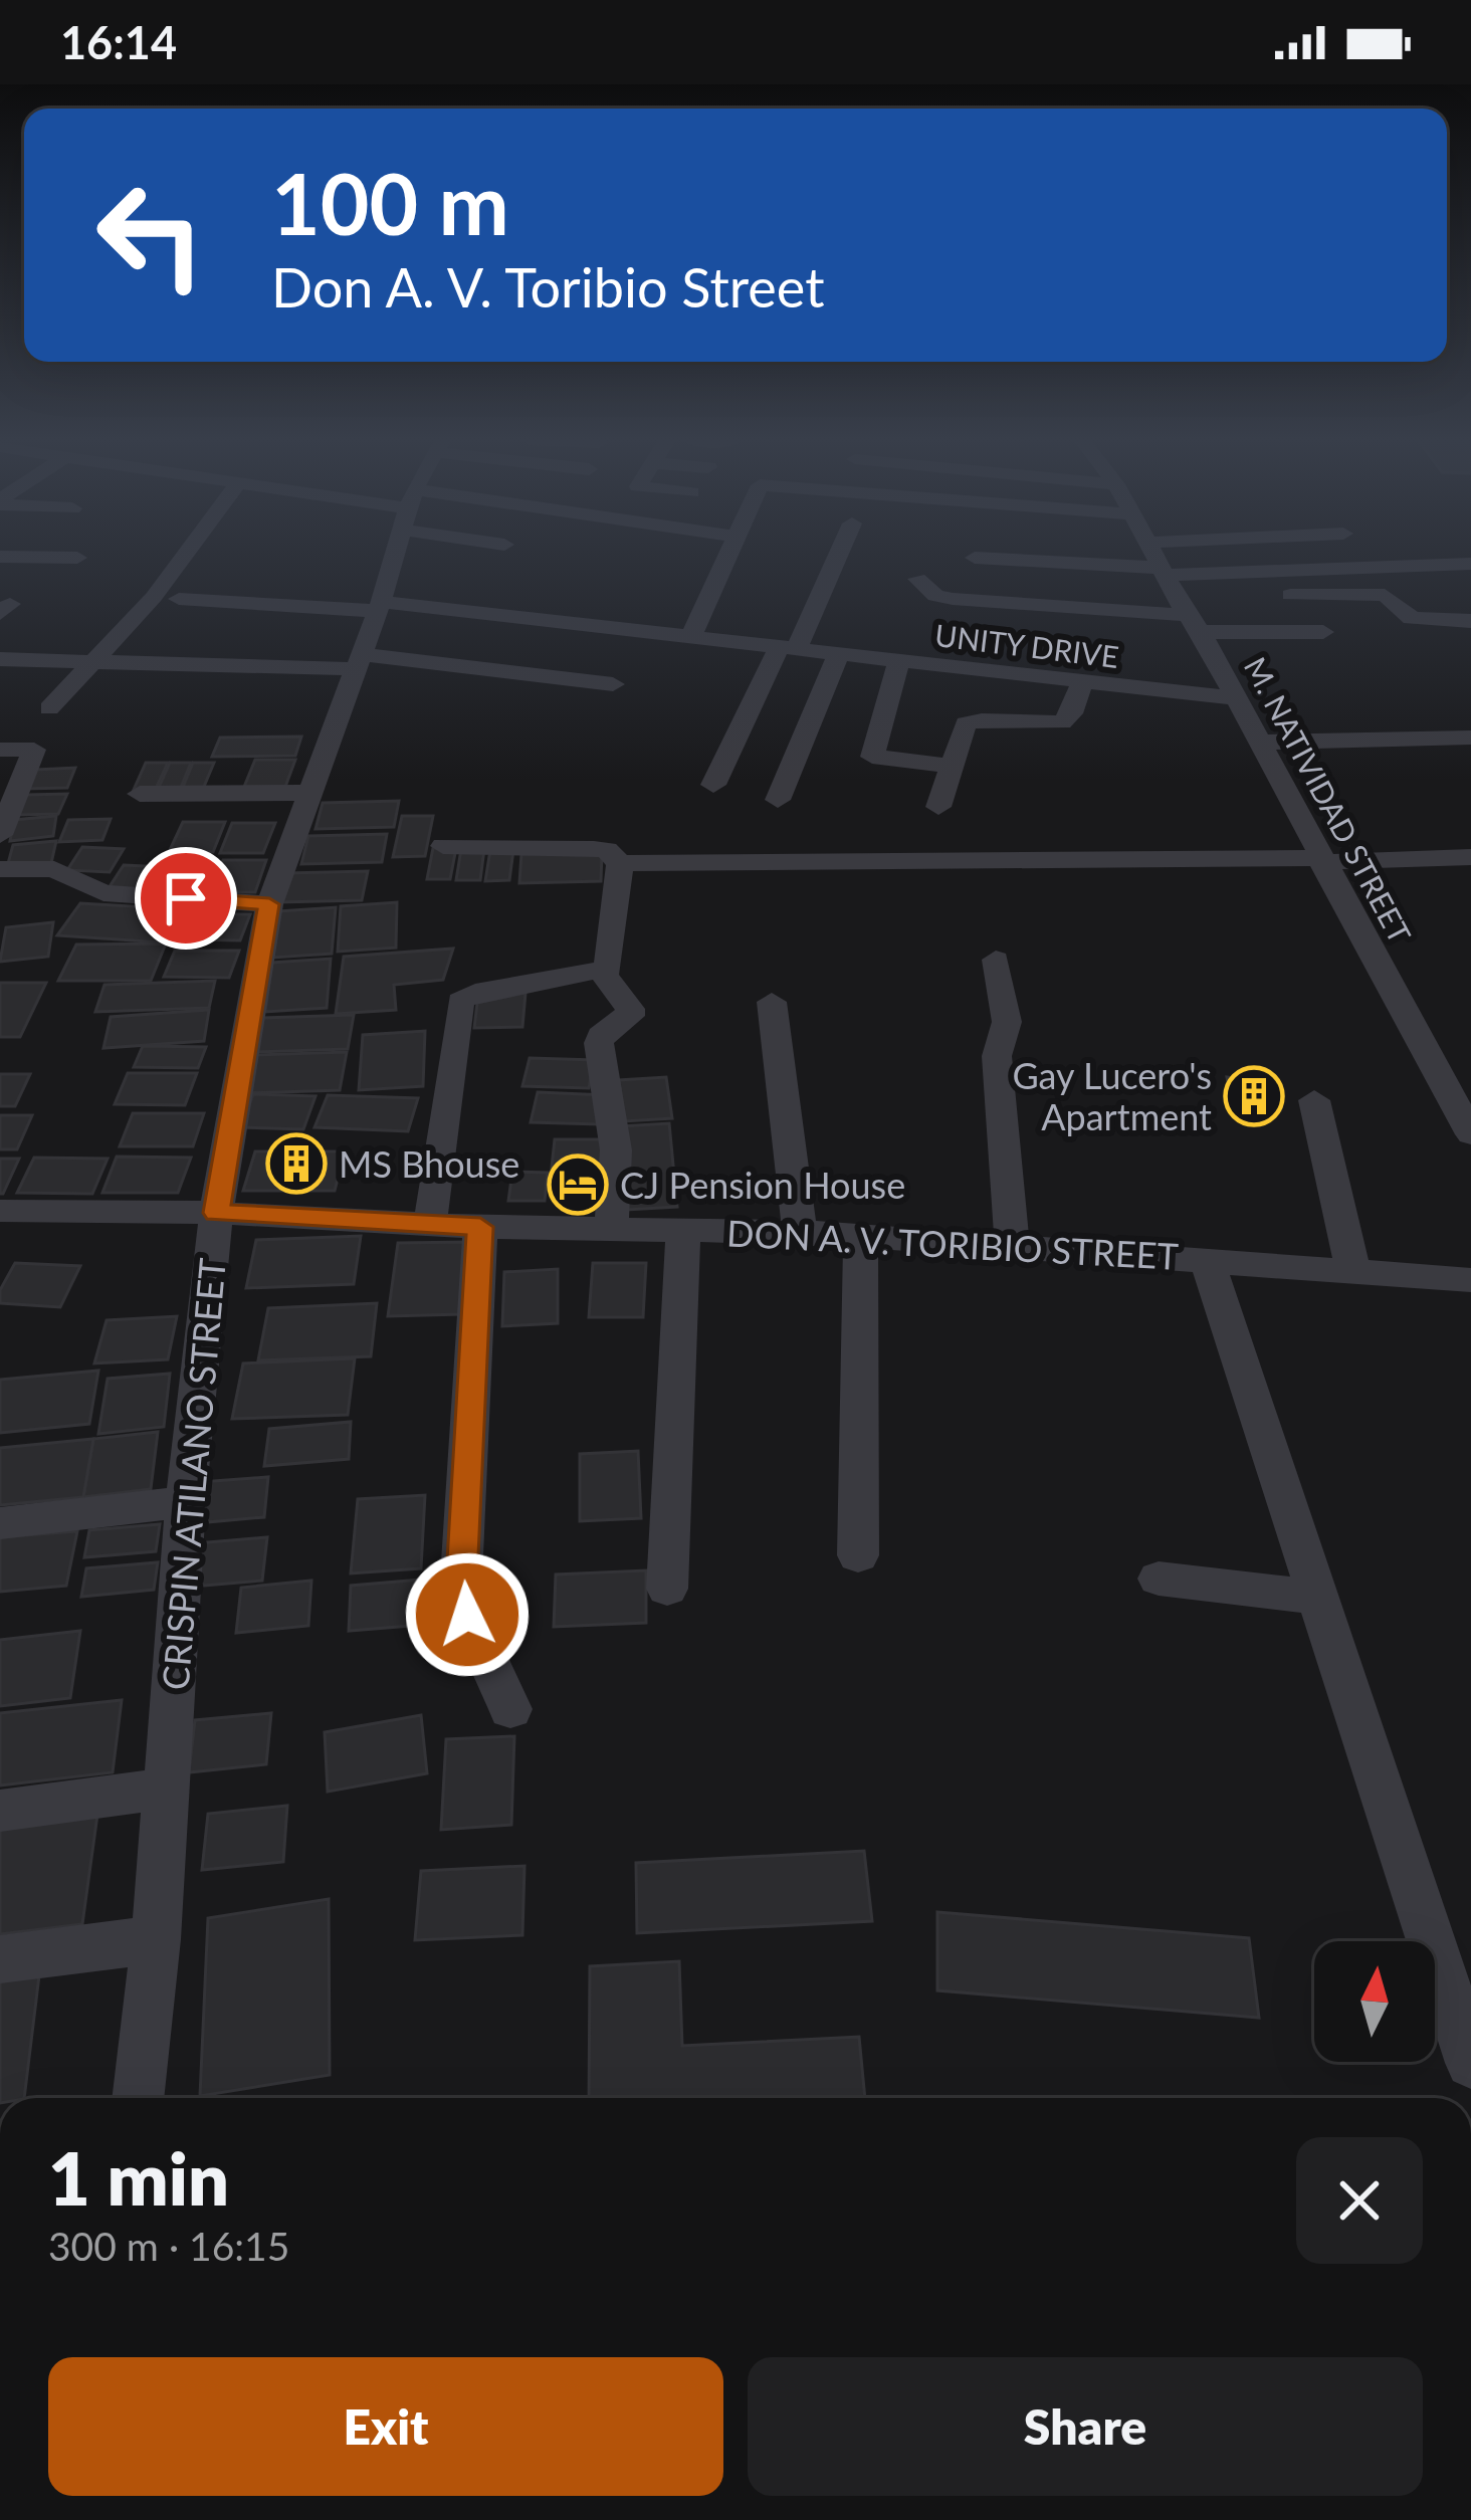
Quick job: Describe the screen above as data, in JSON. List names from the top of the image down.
{
  "streets": {
    "street": [
      "UNITY DRIVE",
      "M. NATIVIDAD STREET",
      "DON A. V. TORIBIO STREET",
      "CRISPIN ATILANO STREET"
    ]
  },
  "crossings": [
    ["UNITY DRIVE", "M. NATIVIDAD STREET"],
    ["UNITY DRIVE", "CRISPIN ATILANO STREET"],
    ["DON A. V. TORIBIO STREET", "CRISPIN ATILANO STREET"]
  ],
  "places": {
    "building": ["Gay Lucero's Apartment", "MS Bhouse"],
    "hotel": ["CJ Pension House"]
  },
  "north": "top",
  "page": {
    "status": "16:14",
    "turn": ["100 m", "Don A. V. Toribio Street"],
    "heading": ["1 min", "300 m · 16:15"],
    "buttons": ["Exit", "Share"]
  }
}
